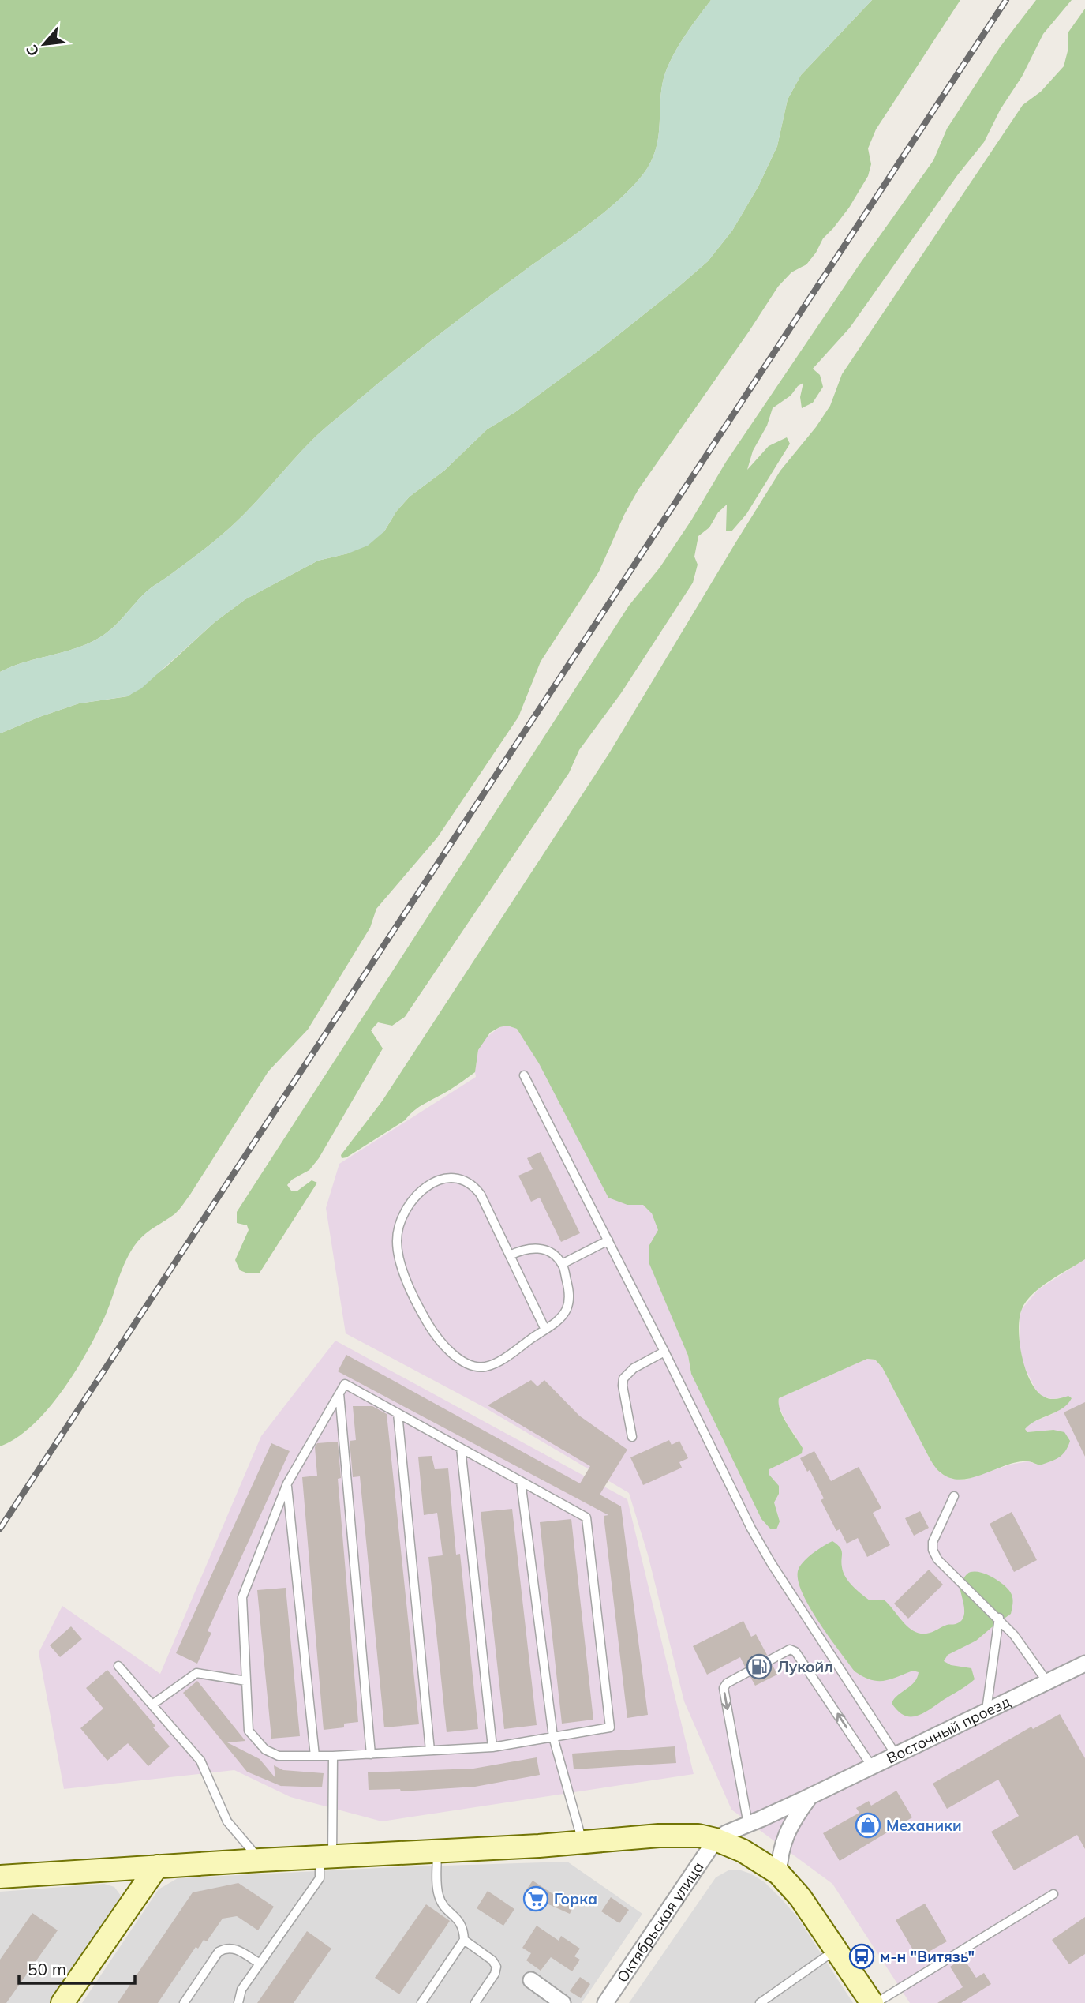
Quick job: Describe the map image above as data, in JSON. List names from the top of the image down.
{
  "streets": {
    "street": ["Восточный проезд", "Октябрьская улица"]
  },
  "crossings": [
    ["Восточный проезд", "Октябрьская улица"]
  ],
  "places": {
    "fuel station": ["Лукойл"],
    "shop": ["Механики"],
    "supermarket": ["Горка"],
    "bus stop": ["м-н \"Витязь\""]
  },
  "scale_bar": "50 m",
  "north": "bottom left"
}
